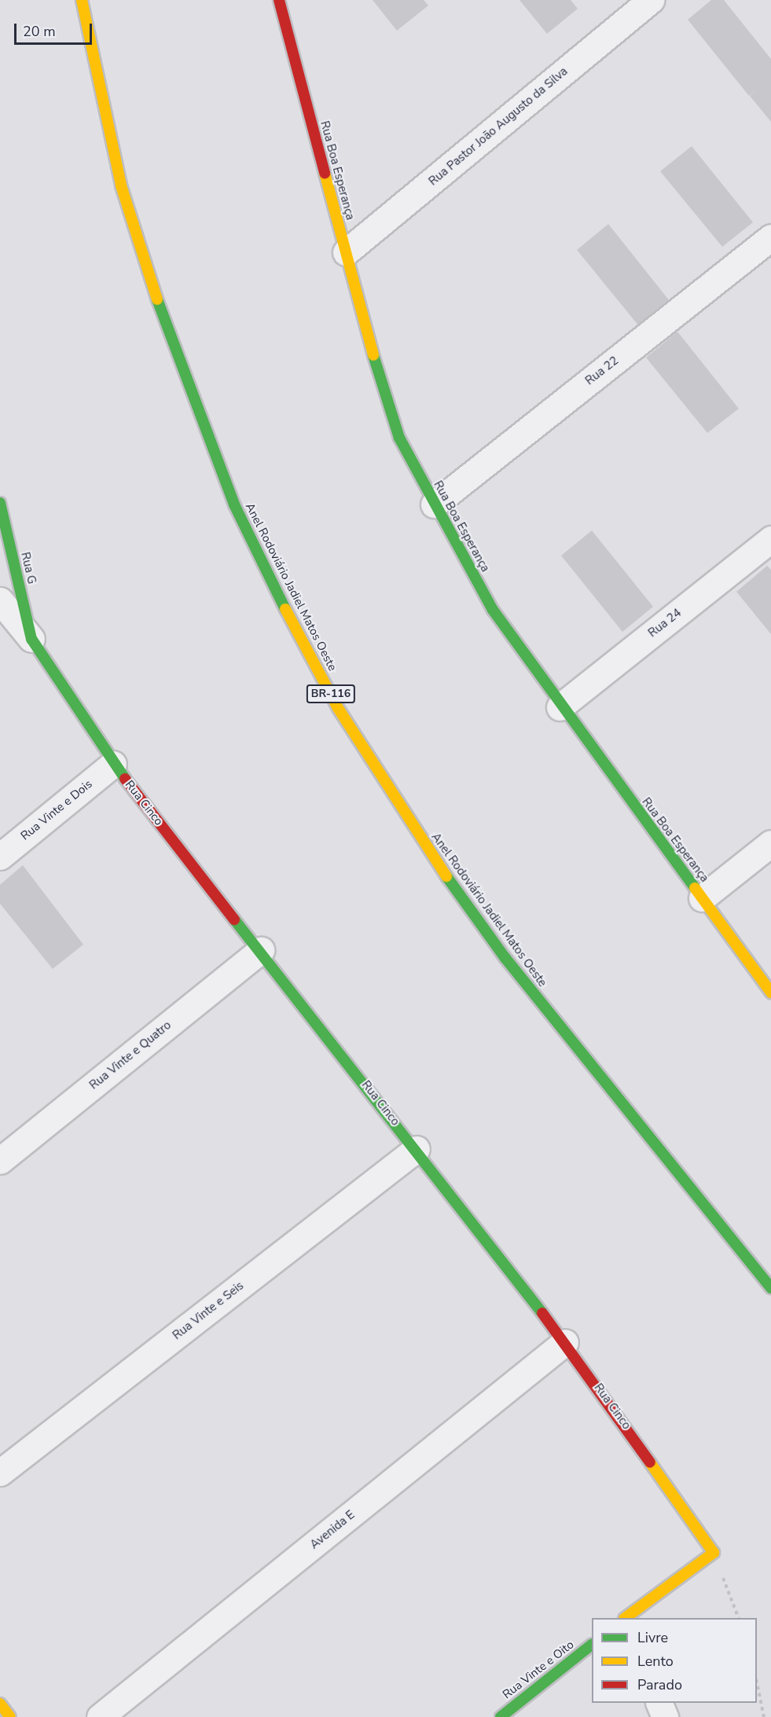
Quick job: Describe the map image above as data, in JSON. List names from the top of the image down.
{
  "streets": {
    "main road": [
      "Rua Boa Esperança",
      "Rua G",
      "Anel Rodoviário Jadiel Matos Oeste",
      "BR-116",
      "Rua Cinco",
      "Rua Vinte e Oito"
    ],
    "street": [
      "Rua Pastor João Augusto da Silva",
      "Rua 22",
      "Rua 24",
      "Rua Vinte e Dois",
      "Rua Vinte e Quatro",
      "Rua Vinte e Seis",
      "Avenida E"
    ]
  },
  "crossings": [
    ["Rua Pastor João Augusto da Silva", "Rua Boa Esperança"],
    ["Rua Boa Esperança", "Rua 22"],
    ["Rua Boa Esperança", "Rua 24"],
    ["Rua G", "Rua Cinco"],
    ["Rua Cinco", "Rua Vinte e Dois"],
    ["Rua Cinco", "Rua Vinte e Quatro"],
    ["Rua Cinco", "Rua Vinte e Seis"],
    ["Rua Cinco", "Avenida E"]
  ],
  "legend": ["Livre", "Lento", "Parado"],
  "scale_bar": "20 m"
}
